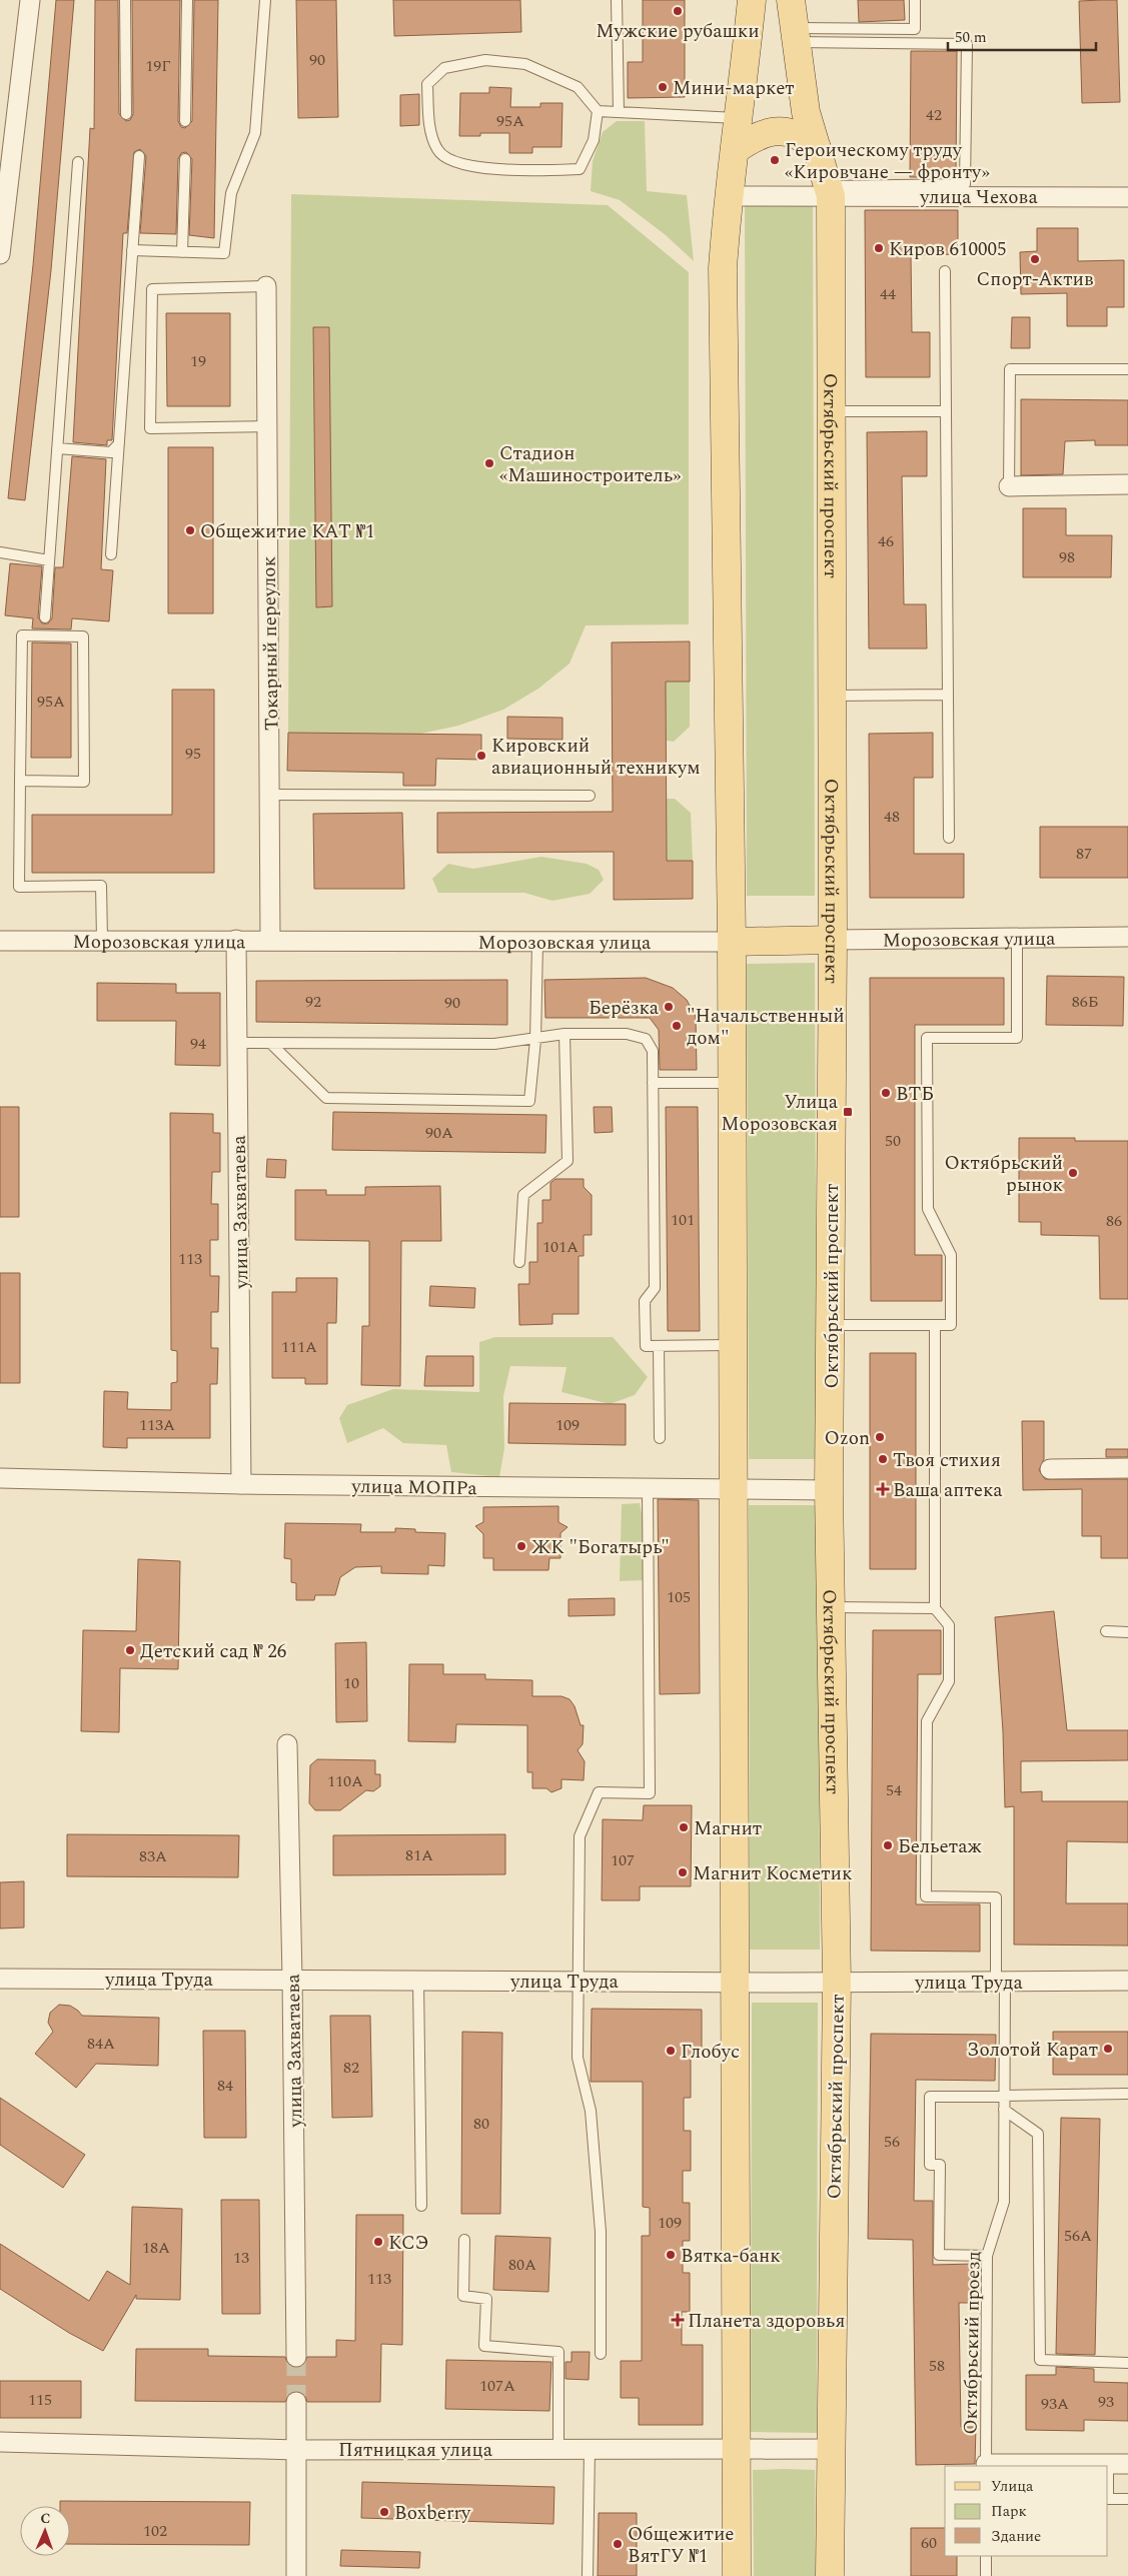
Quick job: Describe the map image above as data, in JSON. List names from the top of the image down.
{
  "streets": {
    "main road": ["Октябрьский проспект", "Морозовская улица"],
    "street": [
      "улица Чехова",
      "Токарный переулок",
      "улица Захватаева",
      "улица МОПРа",
      "улица Труда",
      "Пятницкая улица"
    ],
    "lane": ["Октябрьский проезд"]
  },
  "crossings": [
    ["улица Чехова", "Октябрьский проспект"],
    ["Октябрьский проспект", "Морозовская улица"],
    ["Октябрьский проспект", "улица МОПРа"],
    ["Октябрьский проспект", "улица Труда"],
    ["Октябрьский проспект", "Пятницкая улица"],
    ["Токарный переулок", "Морозовская улица"],
    ["Морозовская улица", "улица Захватаева"],
    ["улица Захватаева", "улица МОПРа"],
    ["улица Захватаева", "улица Труда"],
    ["улица Труда", "Октябрьский проезд"]
  ],
  "places": {
    "other": [
      "Мужские рубашки",
      "Мини-маркет",
      "Героическому труду «Кировчане — фронту»",
      "Киров 610005",
      "Спорт-Актив",
      "Стадион «Машиностроитель»",
      "Общежитие КАТ №1",
      "Кировский авиационный техникум",
      "Берёзка",
      "\"Начальственный дом\"",
      "ВТБ",
      "Октябрьский рынок",
      "Ozon",
      "Твоя стихия",
      "ЖК \"Богатырь\"",
      "Детский сад № 26",
      "Магнит",
      "Бельетаж",
      "Магнит Косметик",
      "Золотой Карат",
      "Глобус",
      "КСЭ",
      "Вятка-банк",
      "Boxberry",
      "Общежитие ВятГУ №1"
    ],
    "transit": ["Улица Морозовская"],
    "health": ["Ваша аптека", "Планета здоровья"]
  },
  "house_numbers": [
    "90",
    "19Г",
    "42",
    "95А",
    "44",
    "19",
    "46",
    "98",
    "95А",
    "95",
    "48",
    "87",
    "92",
    "86Б",
    "90",
    "94",
    "90А",
    "50",
    "101",
    "86",
    "101А",
    "113",
    "111А",
    "113А",
    "109",
    "105",
    "10",
    "110А",
    "54",
    "81А",
    "83А",
    "107",
    "84А",
    "82",
    "84",
    "80",
    "56",
    "109",
    "56А",
    "18А",
    "13",
    "80А",
    "113",
    "58",
    "107А",
    "115",
    "93",
    "93А",
    "102",
    "60"
  ],
  "legend": ["Улица", "Парк", "Здание"],
  "scale_bar": "50 m",
  "north": "top"
}
